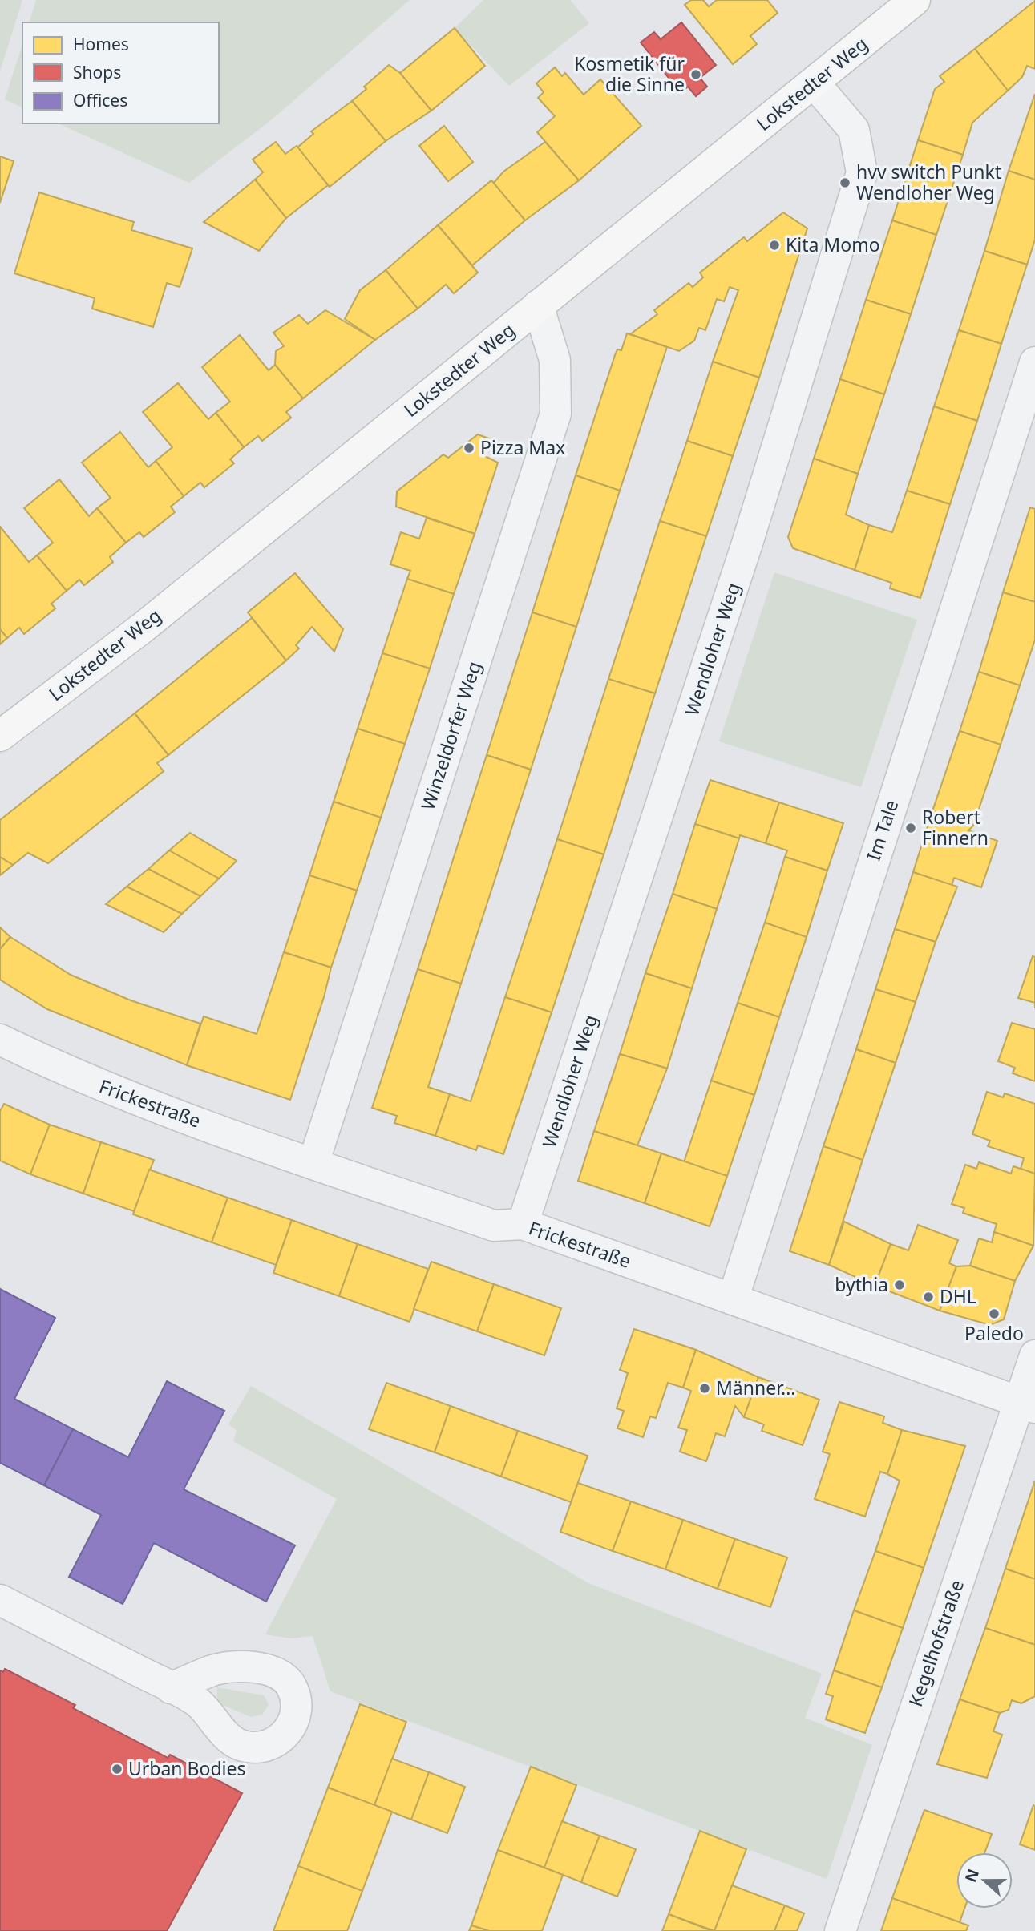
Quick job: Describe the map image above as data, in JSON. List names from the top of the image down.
{
  "streets": {
    "main road": ["Lokstedter Weg"],
    "street": [
      "Wendloher Weg",
      "Winzeldorfer Weg",
      "Im Tale",
      "Frickestraße",
      "Kegelhofstraße"
    ]
  },
  "crossings": [
    ["Lokstedter Weg", "Wendloher Weg"],
    ["Lokstedter Weg", "Winzeldorfer Weg"],
    ["Wendloher Weg", "Frickestraße"],
    ["Winzeldorfer Weg", "Frickestraße"],
    ["Im Tale", "Frickestraße"],
    ["Frickestraße", "Kegelhofstraße"]
  ],
  "places": [
    "Kosmetik für die Sinne",
    "hvv switch Punkt Wendloher Weg",
    "Kita Momo",
    "Pizza Max",
    "Robert Finnern",
    "bythia",
    "DHL",
    "Paledo",
    "Männer...",
    "Urban Bodies"
  ],
  "legend": ["Homes", "Shops", "Offices"],
  "north": "left"
}
